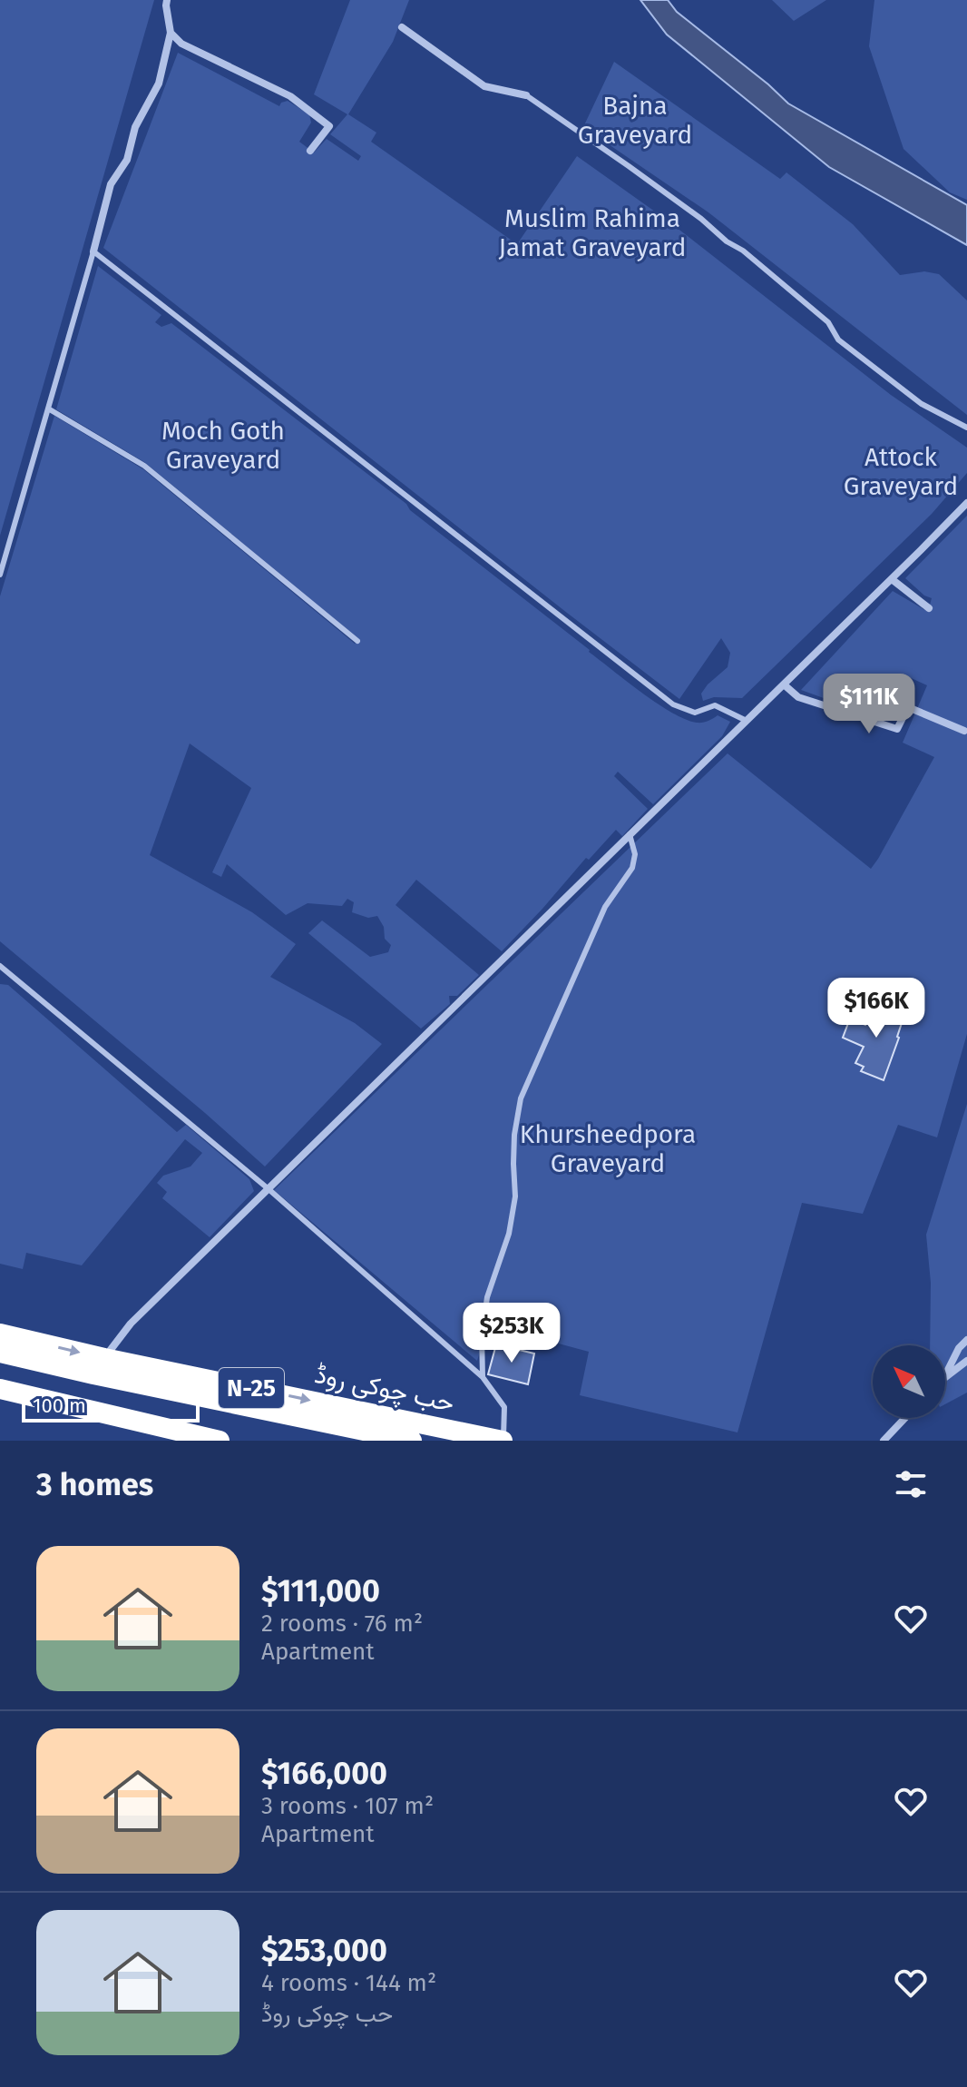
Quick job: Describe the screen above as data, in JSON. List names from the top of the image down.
{
  "streets": {
    "highway": ["N-25", "حب چوکی روڈ"]
  },
  "parks": [
    "Bajna Graveyard",
    "Muslim Rahima Jamat Graveyard",
    "Moch Goth Graveyard",
    "Attock Graveyard",
    "Khursheedpora Graveyard"
  ],
  "scale_bar": "100 m",
  "north": "top left",
  "page": {
    "price": ["$111K", "$166K", "$253K"],
    "scale": "100 m",
    "heading": "3 homes",
    "list": [
      {
        "name": "$111,000",
        "note": "2 rooms · 76 m² · Apartment"
      },
      {
        "name": "$166,000",
        "note": "3 rooms · 107 m² · Apartment"
      },
      {
        "name": "$253,000",
        "note": "4 rooms · 144 m² · حب چوکی روڈ"
      }
    ]
  }
}
